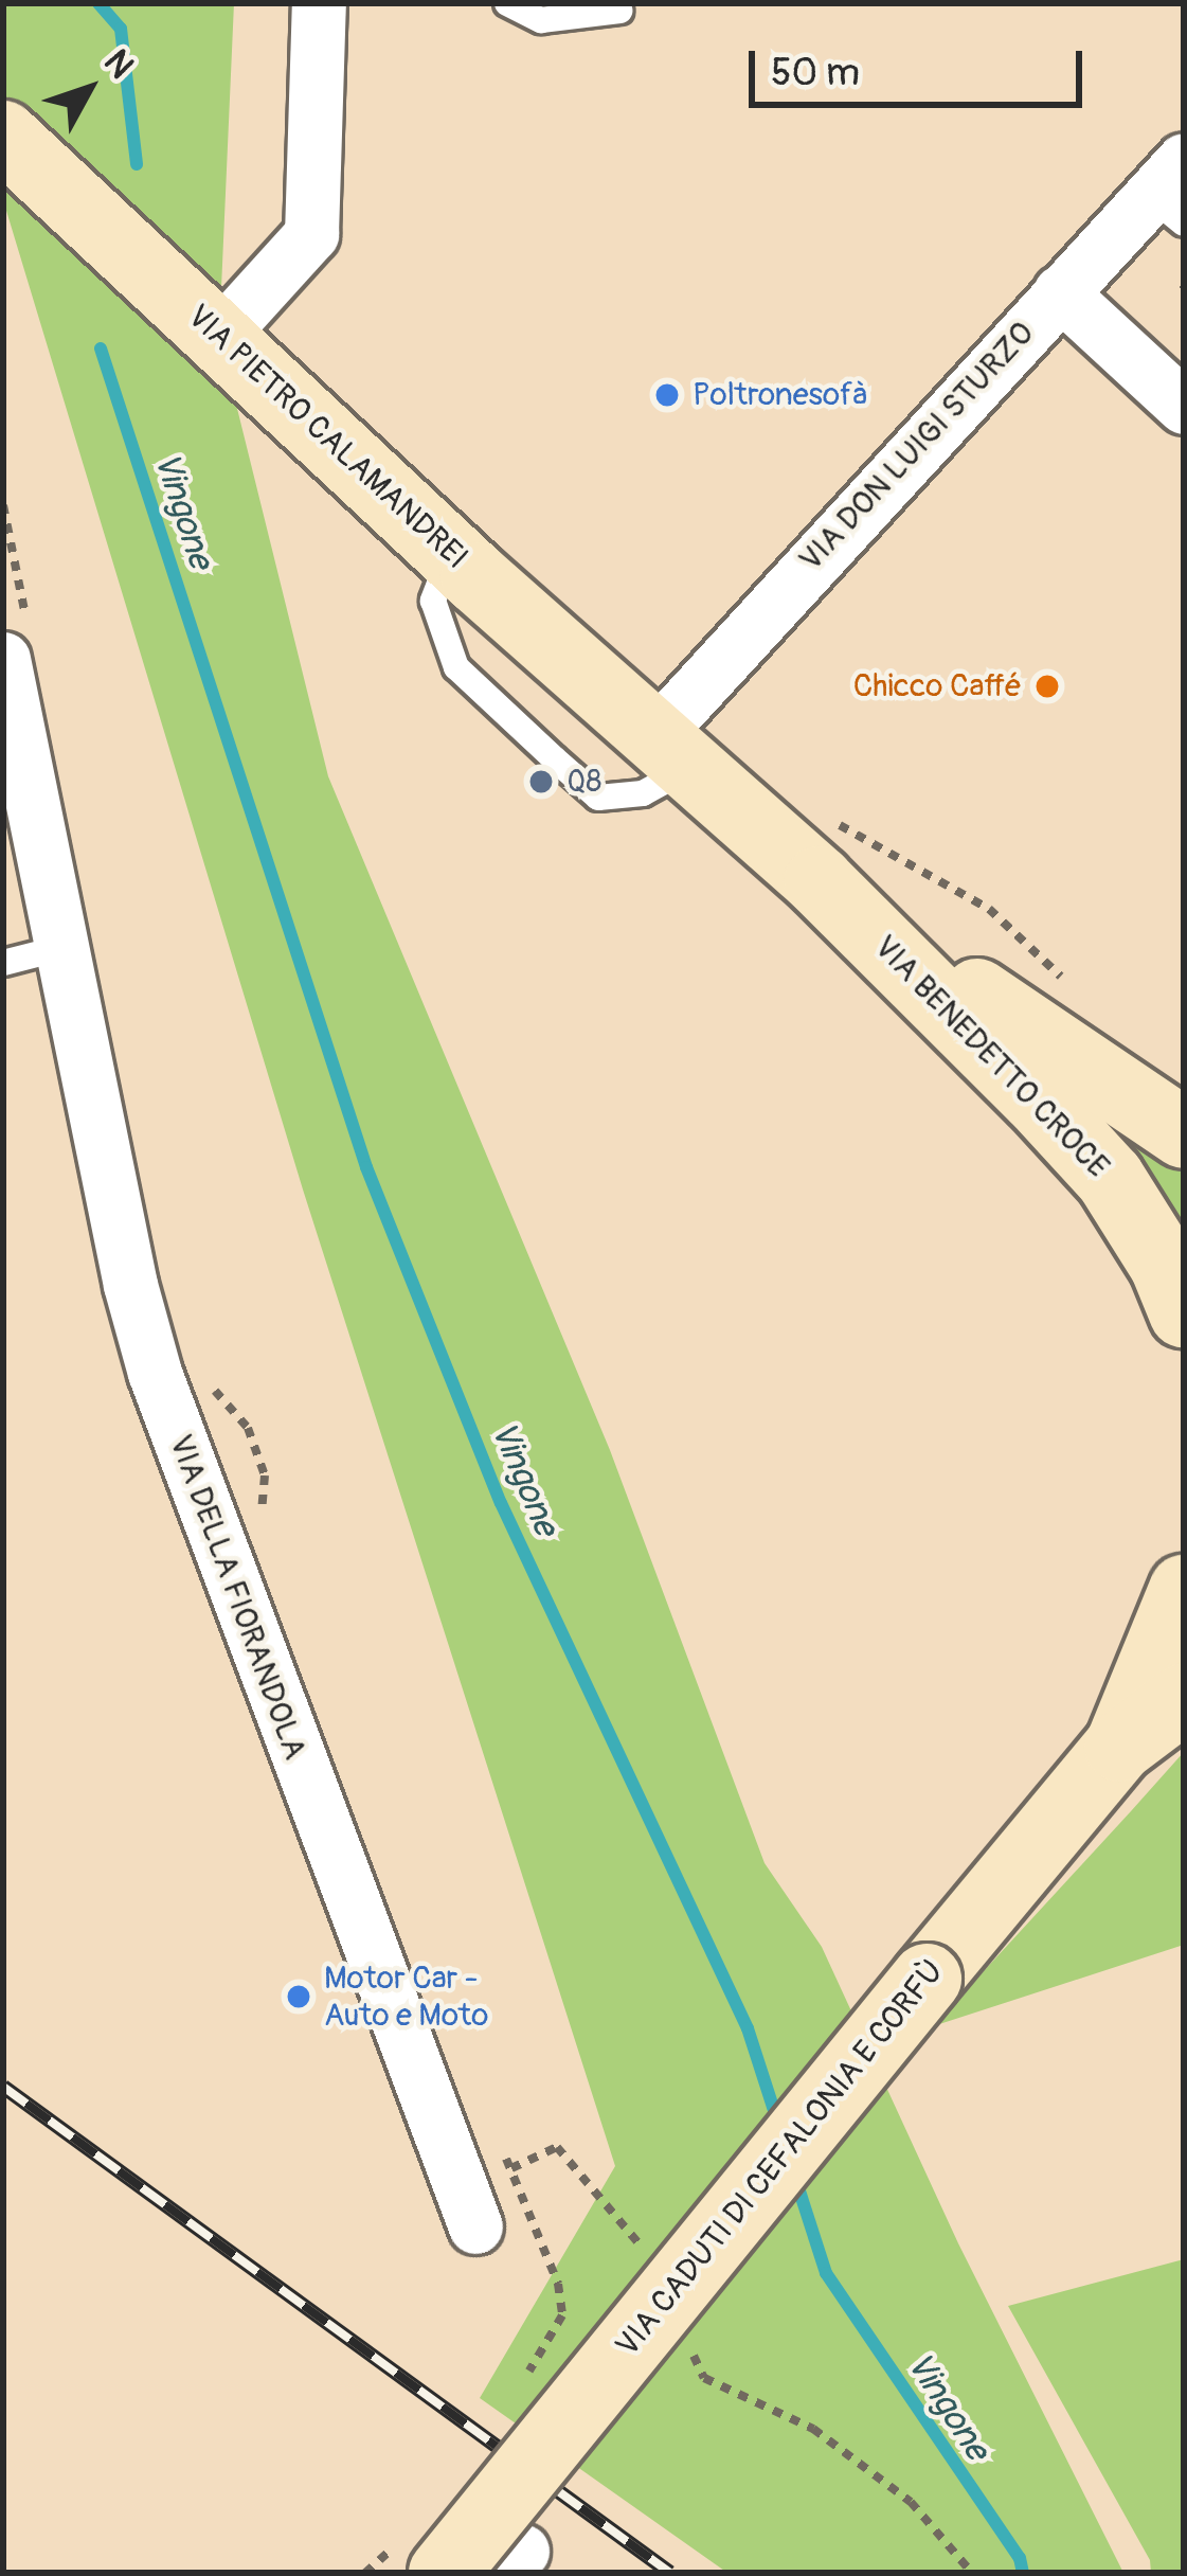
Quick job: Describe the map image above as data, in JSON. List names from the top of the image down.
{
  "streets": {
    "main road": ["VIA PIETRO CALAMANDREI", "VIA BENEDETTO CROCE", "VIA CADUTI DI CEFALONIA E CORFÙ"],
    "street": ["VIA DON LUIGI STURZO", "VIA DELLA FIORANDOLA"]
  },
  "crossings": [
    ["VIA PIETRO CALAMANDREI", "VIA DON LUIGI STURZO"],
    ["VIA PIETRO CALAMANDREI", "VIA BENEDETTO CROCE"],
    ["VIA DON LUIGI STURZO", "VIA BENEDETTO CROCE"]
  ],
  "water": ["Vingone"],
  "places": [
    "Poltronesofà",
    "Chicco Caffé",
    "Q8",
    "Motor Car - Auto e Moto"
  ],
  "scale_bar": "50 m",
  "north": "top right"
}
